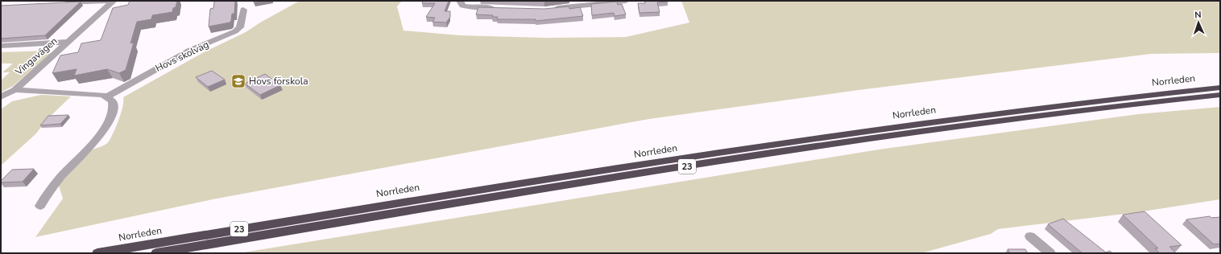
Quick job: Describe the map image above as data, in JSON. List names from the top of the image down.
{
  "streets": {
    "highway": ["Norrleden", "23"],
    "street": ["Vingavägen", "Hovs skolväg"]
  },
  "places": {
    "school or university": ["Hovs förskola"]
  },
  "north": "top"
}
